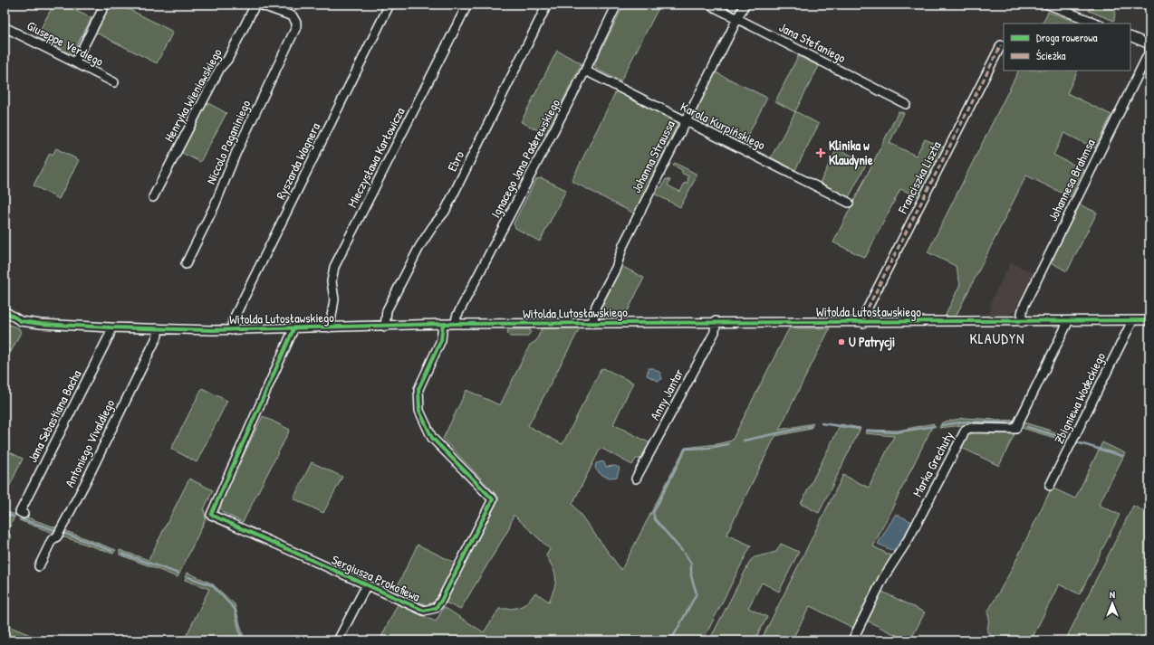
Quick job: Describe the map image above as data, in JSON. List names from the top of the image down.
{
  "streets": {
    "street": [
      "Jana Stefaniego",
      "Giuseppe Verdiego",
      "Henryka Wieniawskiego",
      "Karola Kurpińskiego",
      "Niccolo Paganiniego",
      "Johanna Straussa",
      "Mieczysława Karłowicza",
      "Ignacego Jana Paderewskiego",
      "Ryszarda Wagnera",
      "Ebro",
      "Franciszka Liszta",
      "Johannesa Brahmsa",
      "Witolda Lutosławskiego",
      "Anny Jantar",
      "Zbigniewa Wodeckiego",
      "Jana Sebastiana Bacha",
      "Antoniego Vivaldiego",
      "Marka Grechuty",
      "Sergiusza Prokofiewa"
    ]
  },
  "crossings": [
    ["Jana Stefaniego", "Johanna Straussa"],
    ["Karola Kurpińskiego", "Johanna Straussa"],
    ["Karola Kurpińskiego", "Ignacego Jana Paderewskiego"],
    ["Johanna Straussa", "Witolda Lutosławskiego"],
    ["Mieczysława Karłowicza", "Witolda Lutosławskiego"],
    ["Ignacego Jana Paderewskiego", "Witolda Lutosławskiego"],
    ["Ryszarda Wagnera", "Witolda Lutosławskiego"],
    ["Ebro", "Witolda Lutosławskiego"],
    ["Franciszka Liszta", "Witolda Lutosławskiego"],
    ["Johannesa Brahmsa", "Witolda Lutosławskiego"],
    ["Witolda Lutosławskiego", "Anny Jantar"],
    ["Witolda Lutosławskiego", "Zbigniewa Wodeckiego"],
    ["Witolda Lutosławskiego", "Jana Sebastiana Bacha"],
    ["Witolda Lutosławskiego", "Antoniego Vivaldiego"],
    ["Witolda Lutosławskiego", "Marka Grechuty"],
    ["Witolda Lutosławskiego", "Sergiusza Prokofiewa"]
  ],
  "districts": ["KLAUDYN"],
  "places": {
    "health": ["Klinika w Klaudynie"],
    "other": ["U Patrycji"]
  },
  "legend": ["Droga rowerowa", "Ścieżka"],
  "north": "top"
}
